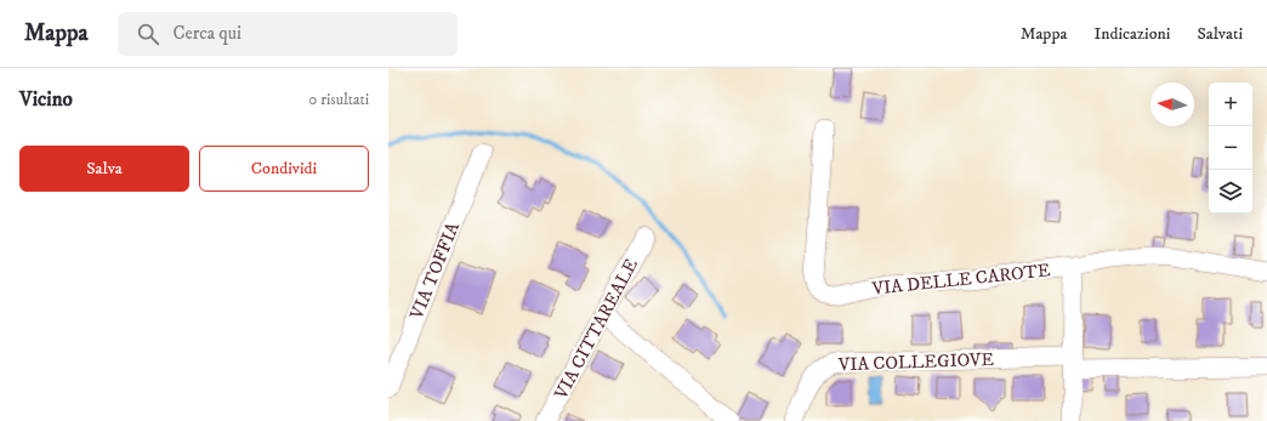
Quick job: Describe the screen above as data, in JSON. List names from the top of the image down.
{
  "streets": {
    "street": [
      "VIA TOFFIA",
      "VIA DELLE CAROTE",
      "VIA CITTAREALE",
      "VIA COLLEGIOVE"
    ]
  },
  "north": "left",
  "page": {
    "header": "Mappa",
    "search": "Cerca qui",
    "nav": ["Mappa", "Indicazioni", "Salvati"],
    "heading": ["Vicino", "0 risultati"],
    "map_buttons": ["+", "−"],
    "buttons": ["Salva", "Condividi"]
  }
}
